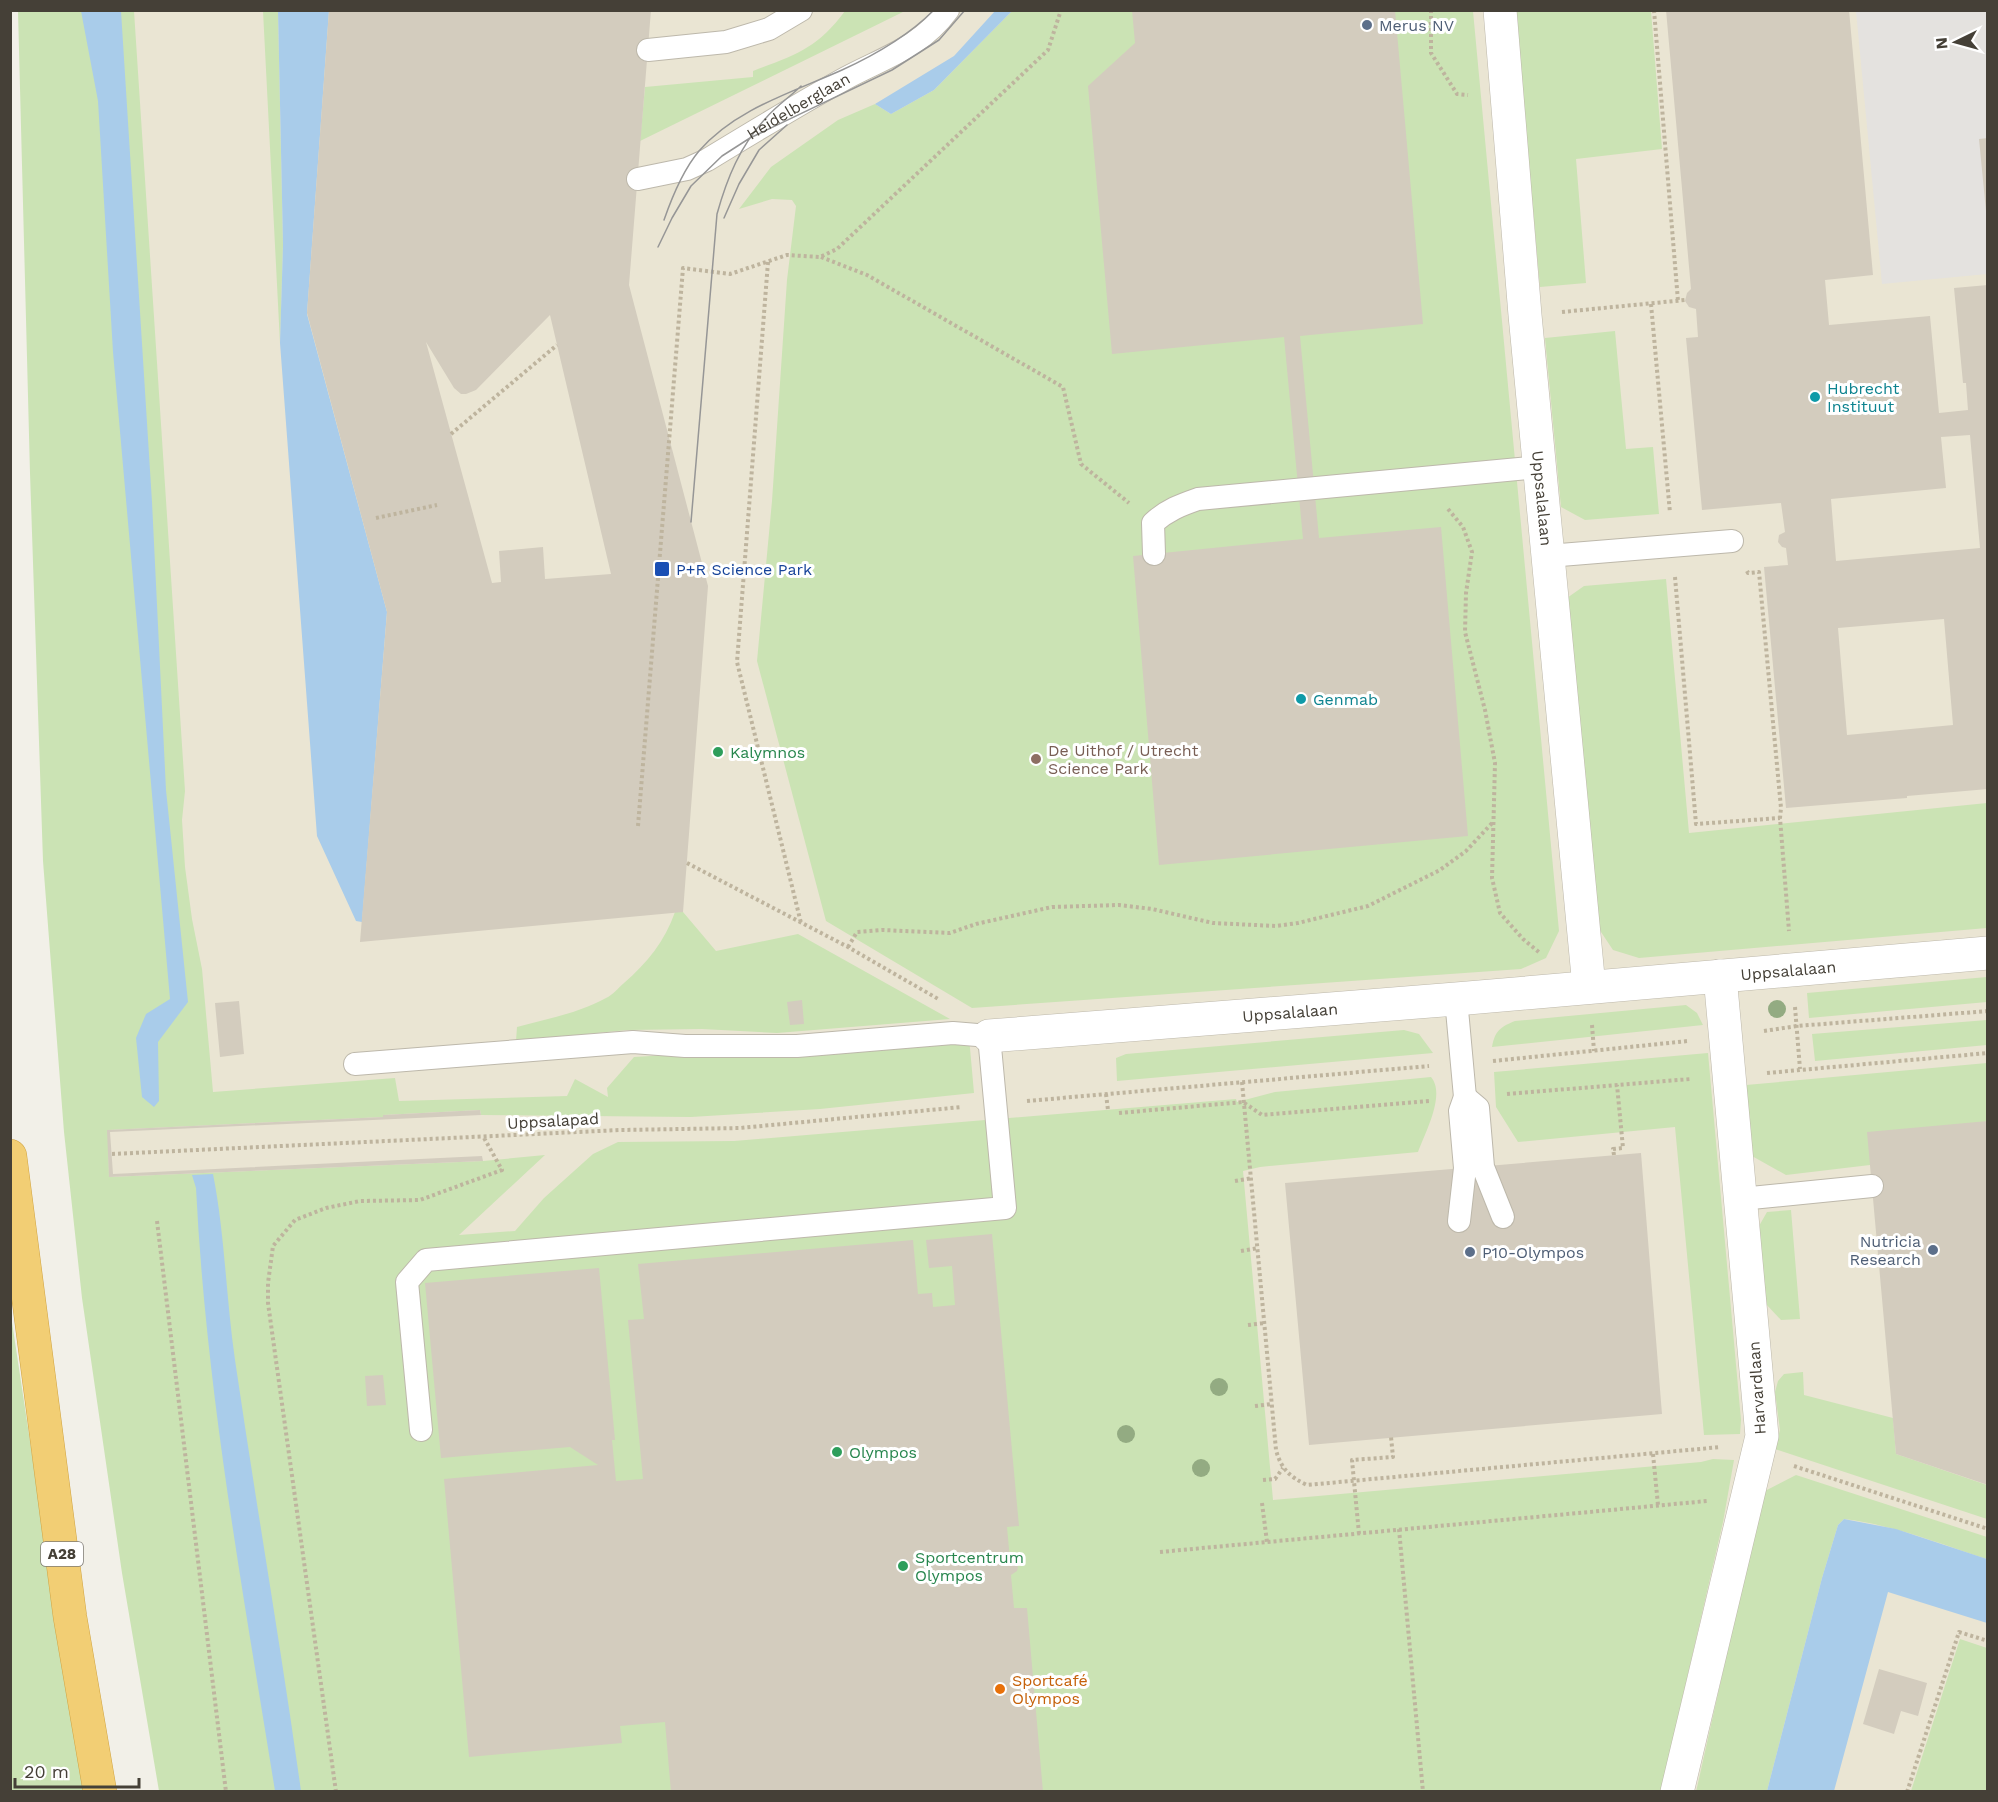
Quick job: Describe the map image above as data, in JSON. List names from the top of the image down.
{
  "streets": {
    "highway": ["A28"],
    "street": ["Uppsalalaan", "Harvardlaan"],
    "lane": ["Heidelberglaan"],
    "path": ["Uppsalapad"]
  },
  "crossings": [
    ["Uppsalalaan", "Harvardlaan"]
  ],
  "places": {
    "other": [
      "Merus NV",
      "Hubrecht Instituut",
      "Genmab",
      "Kalymnos",
      "De Uithof / Utrecht Science Park",
      "Nutricia Research",
      "P10-Olympos",
      "Olympos",
      "Sportcentrum Olympos",
      "Sportcafé Olympos"
    ],
    "transit": ["P+R Science Park"]
  },
  "scale_bar": "20 m",
  "north": "left"
}
